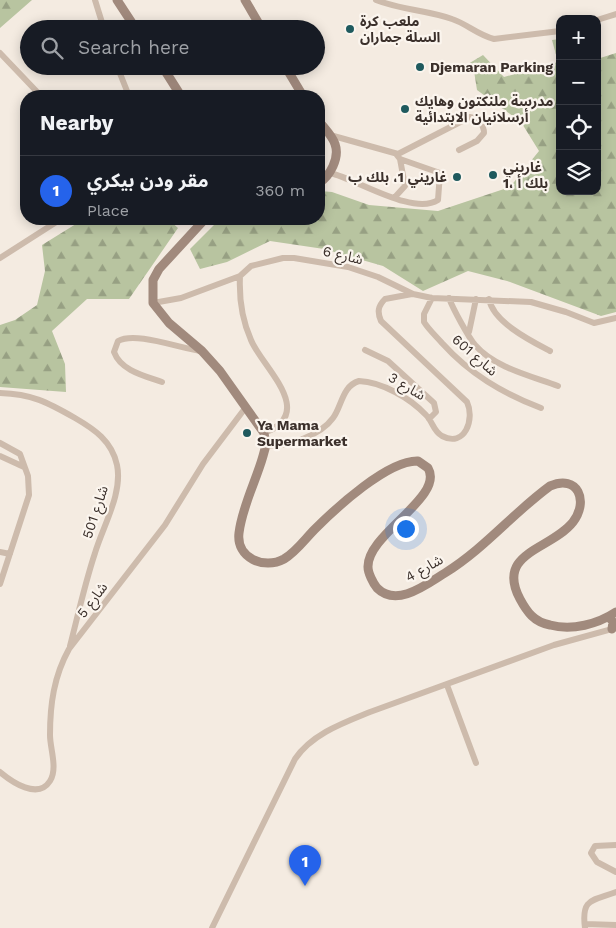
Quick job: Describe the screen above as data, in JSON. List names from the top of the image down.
{
  "streets": {
    "street": [
      "شارع 6",
      "شارع 601",
      "شارع 3",
      "شارع 501",
      "شارع 4",
      "شارع 5"
    ]
  },
  "crossings": [
    ["شارع 6", "شارع 601"],
    ["شارع 6", "شارع 3"],
    ["شارع 3", "شارع 4"],
    ["شارع 501", "شارع 5"],
    ["شارع 4", "شارع 5"]
  ],
  "places": [
    "ملعب كرة السلة جماران",
    "Djemaran Parking",
    "مدرسة ملنكتون وهايك أرسلانيان الابتدائية",
    "غاريني 1، بلك أ",
    "غاريني 1، بلك ب",
    "Ya Mama Supermarket"
  ],
  "page": {
    "map_buttons": ["+", "−"],
    "search": "Search here",
    "heading": "Nearby",
    "list": [
      {
        "mark": "1",
        "name": "مقر ودن بيكري",
        "note": "Place",
        "value": "360 m"
      }
    ],
    "pins": "1"
  }
}
